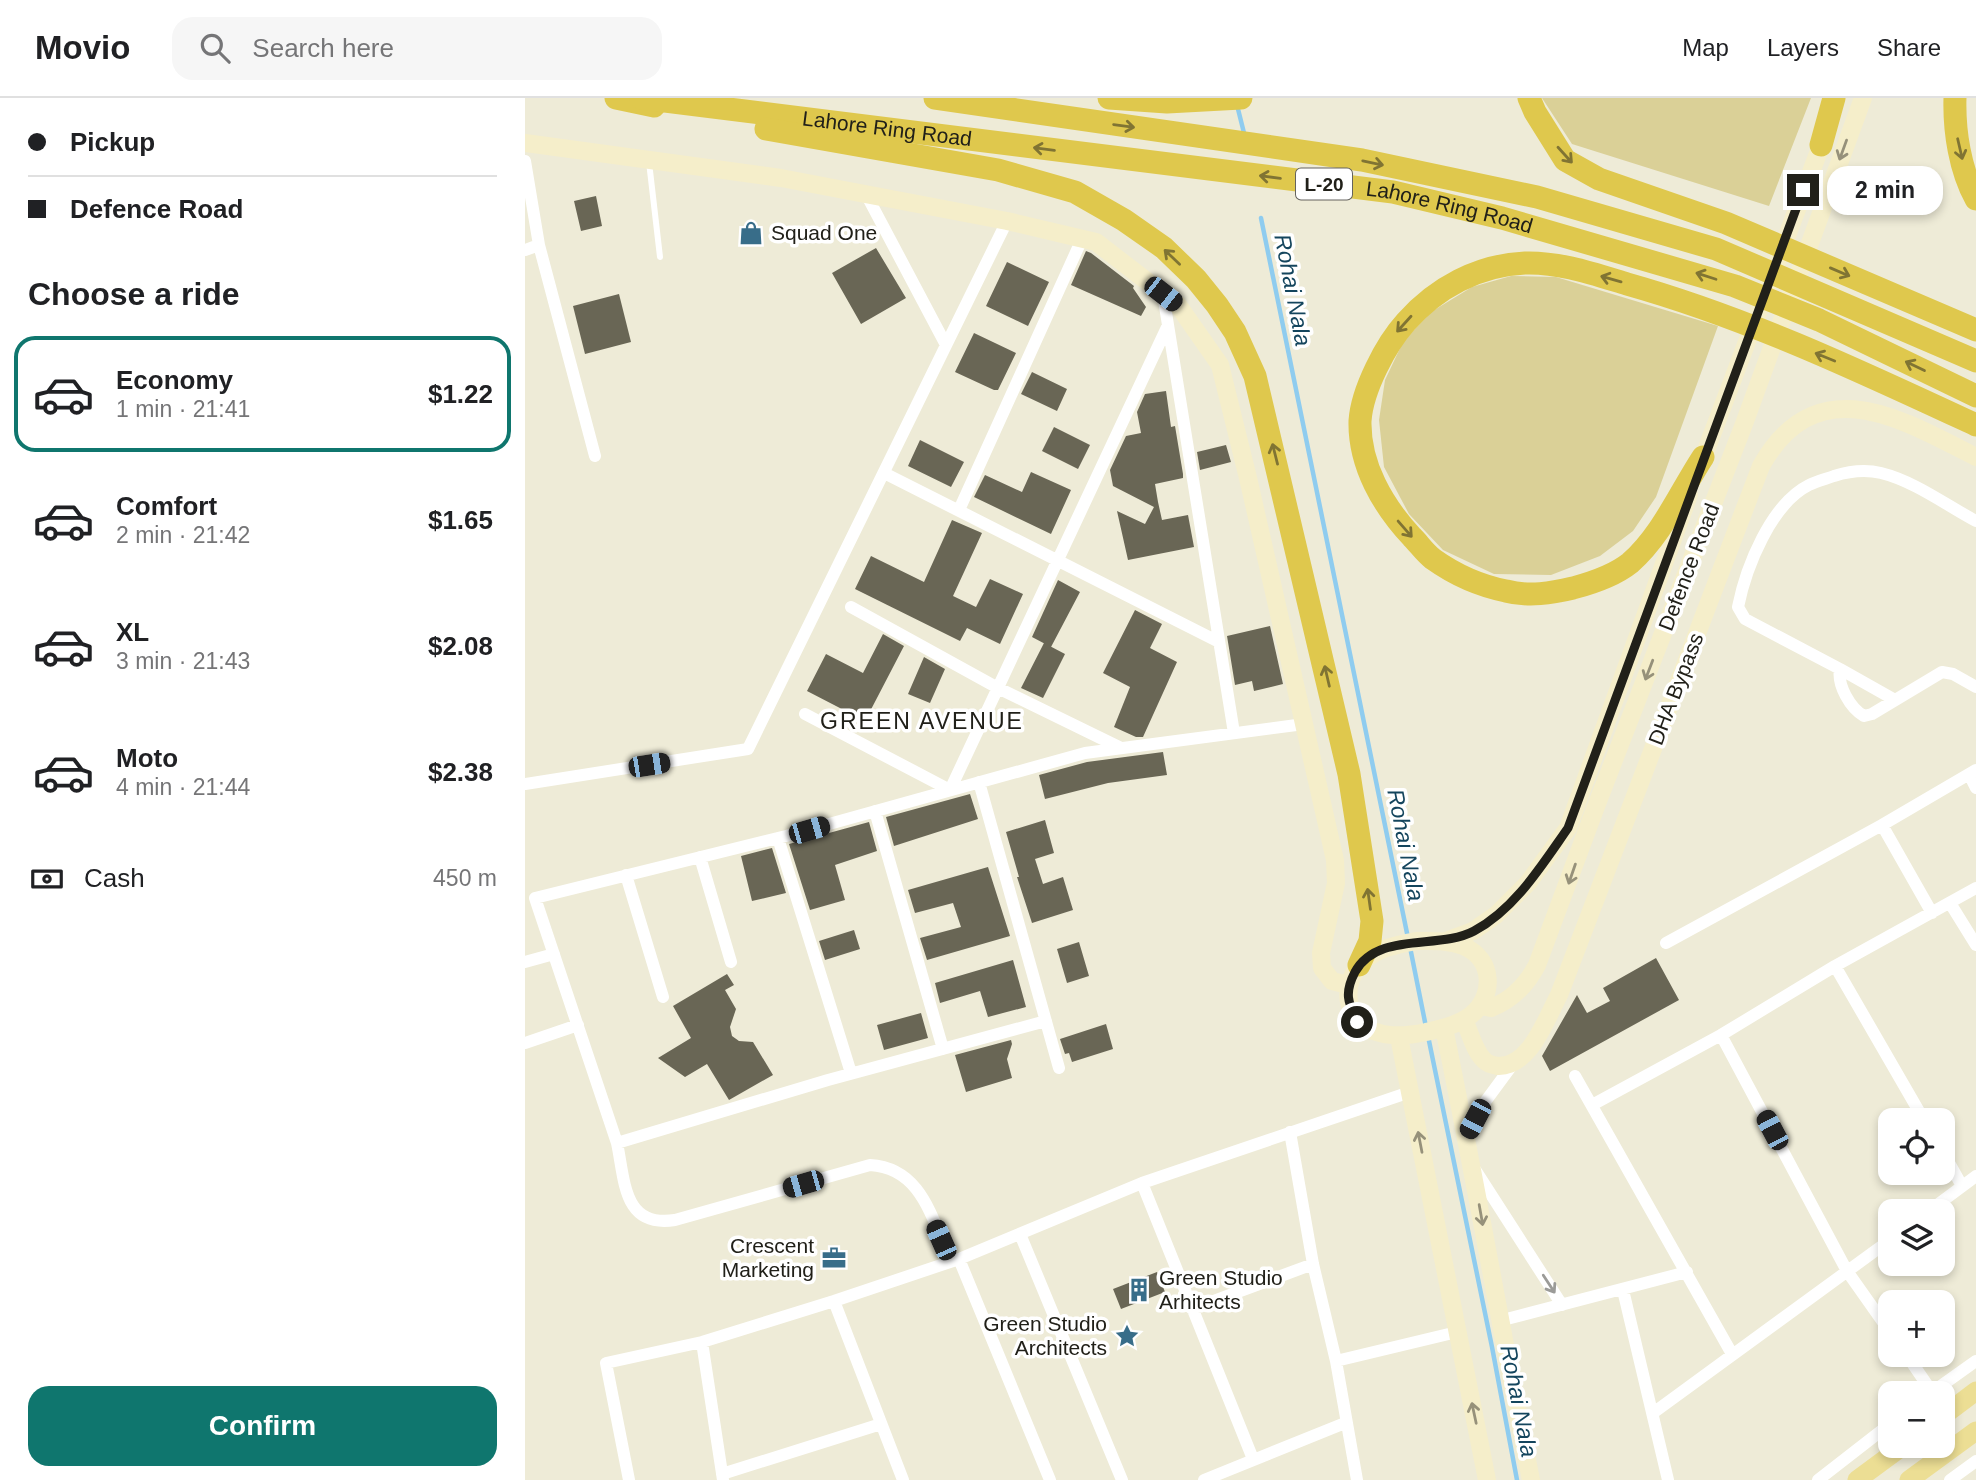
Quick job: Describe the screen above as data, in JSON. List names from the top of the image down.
{
  "streets": {
    "highway": ["Lahore Ring Road", "L-20"],
    "main road": ["Defence Road", "DHA Bypass"]
  },
  "districts": ["GREEN AVENUE"],
  "water": ["Rohai Nala"],
  "places": {
    "shop": ["Squad One"],
    "office": ["Crescent Marketing"],
    "building": ["Green Studio Arhitects"],
    "place": ["Green Studio Architects"]
  },
  "page": {
    "header": "Movio",
    "search": "Search here",
    "nav": ["Map", "Layers", "Share"],
    "banner": ["Pickup", "Defence Road"],
    "bubble": "2 min",
    "heading": "Choose a ride",
    "list": [
      {
        "name": "Economy",
        "note": "1 min · 21:41",
        "value": "$1.22"
      },
      {
        "name": "Comfort",
        "note": "2 min · 21:42",
        "value": "$1.65"
      },
      {
        "name": "XL",
        "note": "3 min · 21:43",
        "value": "$2.08"
      },
      {
        "name": "Moto",
        "note": "4 min · 21:44",
        "value": "$2.38"
      }
    ],
    "pay": ["Cash", "450 m"],
    "map_buttons": ["+", "−"],
    "buttons": "Confirm"
  }
}
